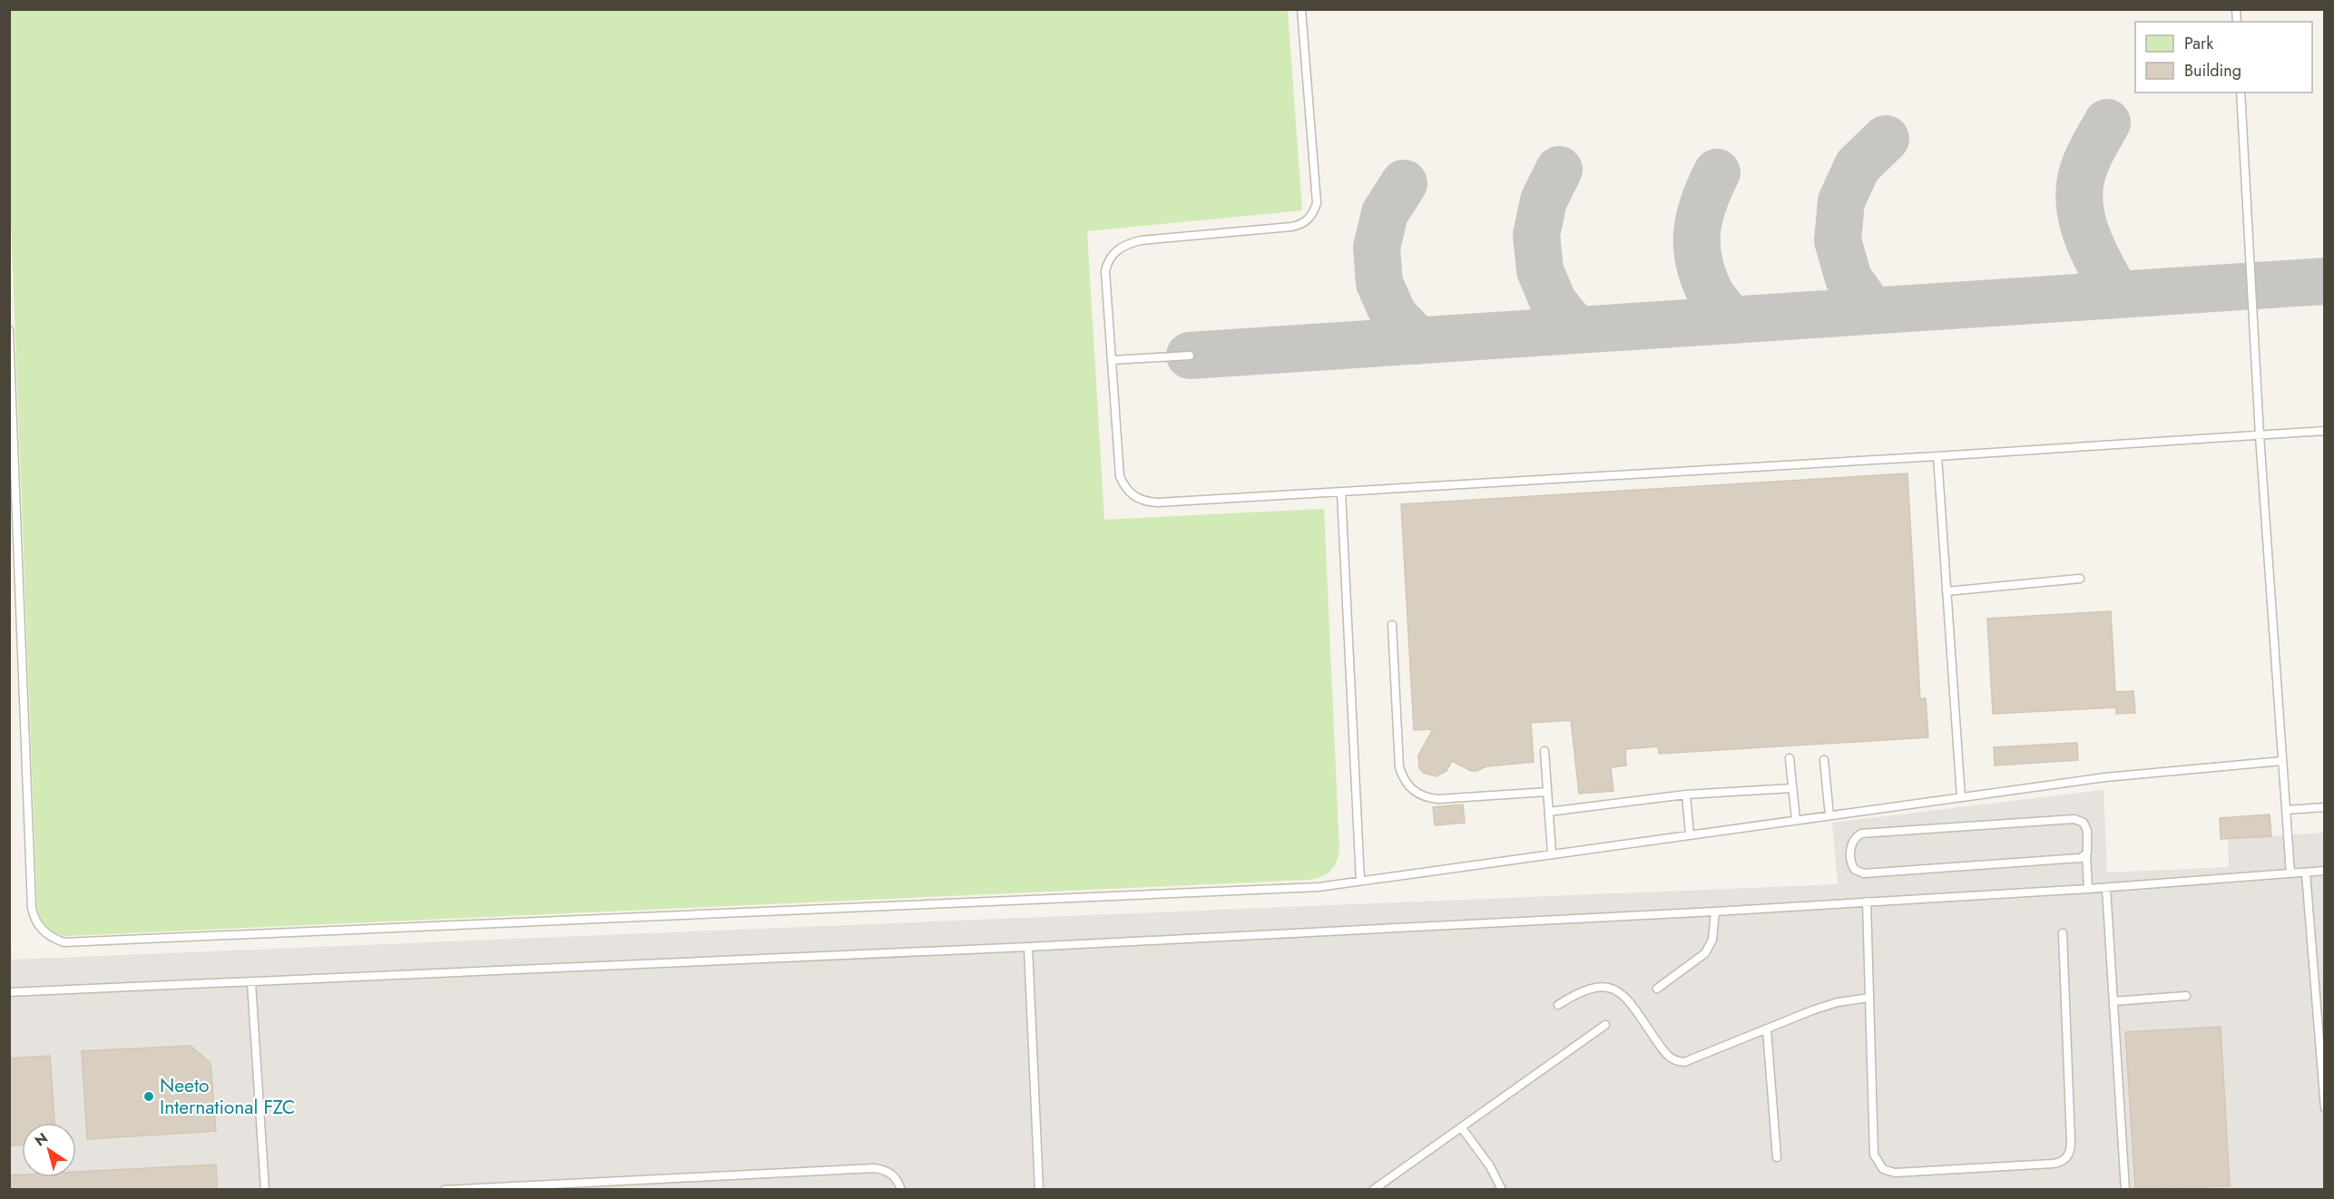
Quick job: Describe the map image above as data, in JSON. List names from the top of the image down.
{
  "places": ["Neeto International FZC"],
  "legend": ["Park", "Building"],
  "north": "top left"
}
